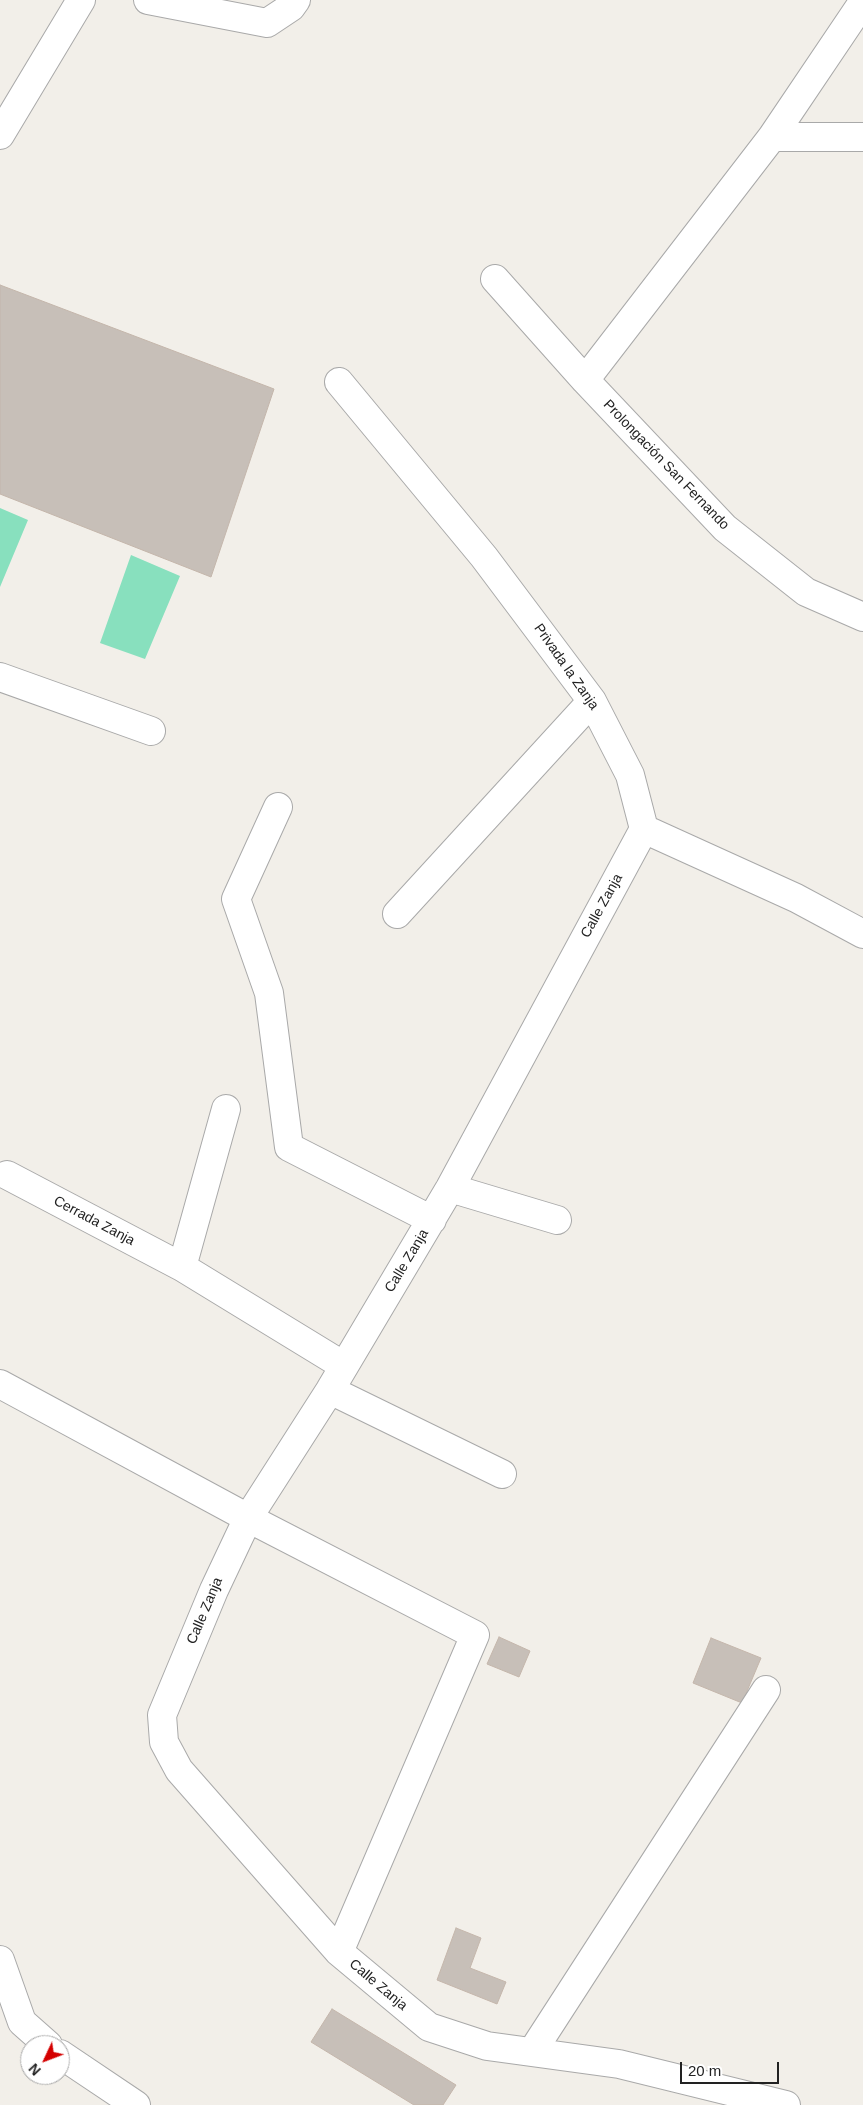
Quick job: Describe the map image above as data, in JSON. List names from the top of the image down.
{
  "streets": {
    "street": [
      "Prolongación San Fernando",
      "Privada la Zanja",
      "Calle Zanja",
      "Cerrada Zanja"
    ]
  },
  "crossings": [
    ["Privada la Zanja", "Calle Zanja"],
    ["Calle Zanja", "Cerrada Zanja"]
  ],
  "scale_bar": "20 m",
  "north": "bottom left"
}
